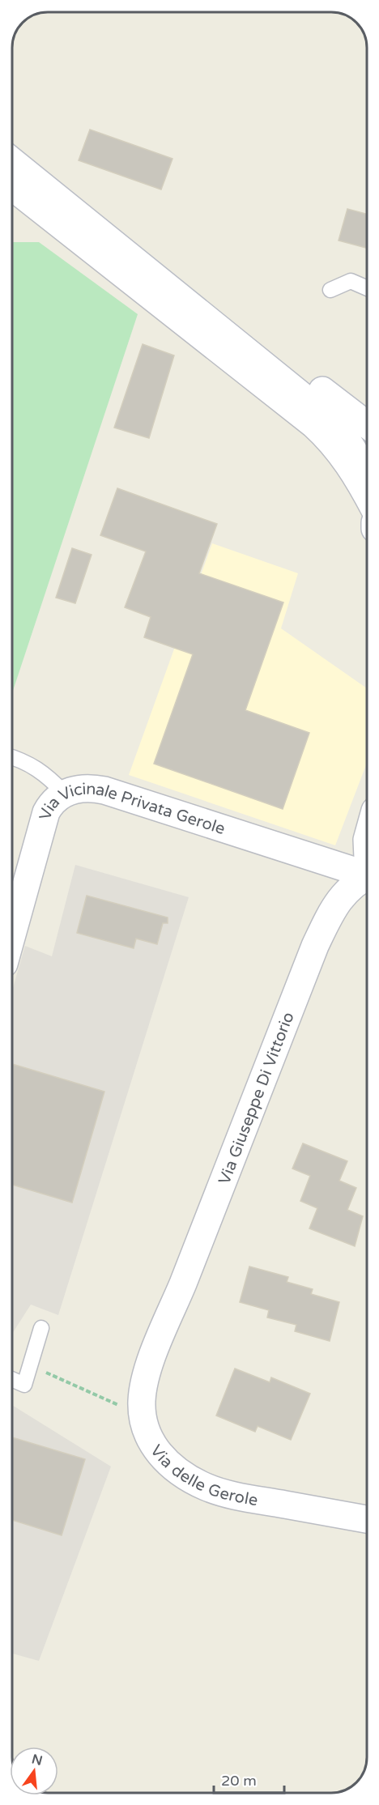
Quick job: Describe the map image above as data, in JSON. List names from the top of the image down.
{
  "streets": {
    "street": ["Via Vicinale Privata Gerole", "Via Giuseppe Di Vittorio", "Via delle Gerole"]
  },
  "crossings": [
    ["Via Giuseppe Di Vittorio", "Via delle Gerole"]
  ],
  "scale_bar": "20 m",
  "north": "top"
}
